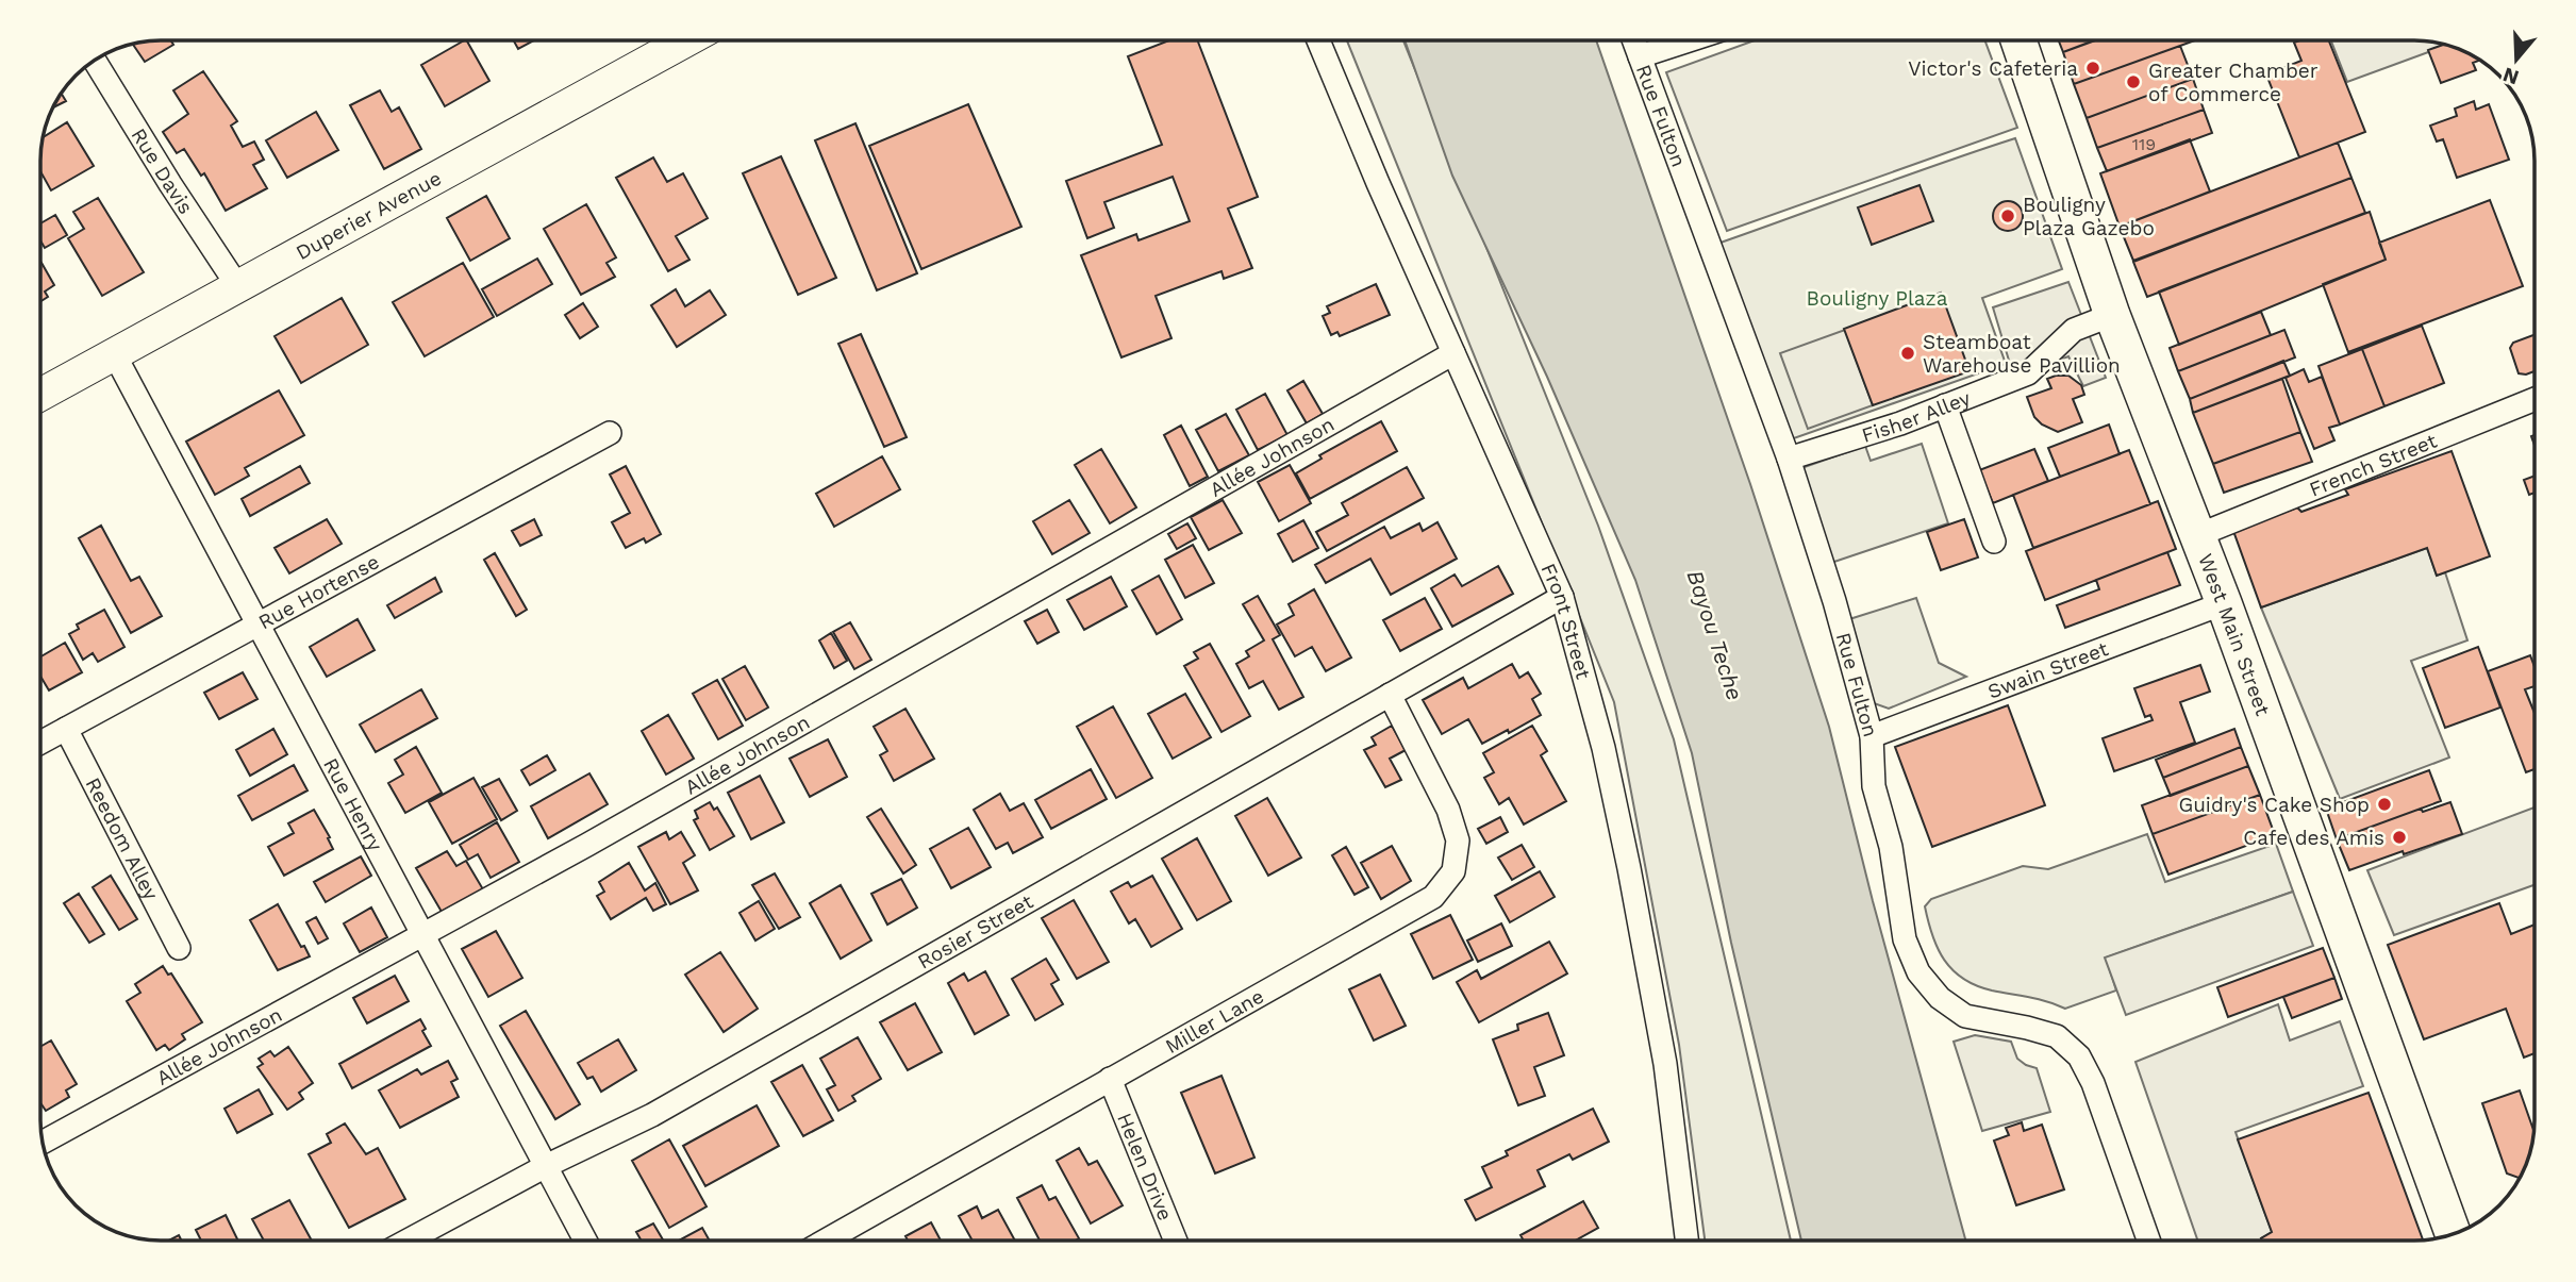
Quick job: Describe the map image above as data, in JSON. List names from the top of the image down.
{
  "streets": {
    "main road": ["Duperier Avenue", "West Main Street"],
    "street": [
      "Rue Fulton",
      "Rue Davis",
      "Fisher Alley",
      "Allée Johnson",
      "French Street",
      "Rue Hortense",
      "Front Street",
      "Swain Street",
      "Rue Henry",
      "Reedom Alley",
      "Rosier Street",
      "Miller Lane",
      "Helen Drive"
    ]
  },
  "crossings": [
    ["Rue Fulton", "Fisher Alley"],
    ["Rue Fulton", "Swain Street"],
    ["Rue Davis", "Duperier Avenue"],
    ["Duperier Avenue", "Rue Henry"],
    ["Fisher Alley", "West Main Street"],
    ["Allée Johnson", "Front Street"],
    ["Allée Johnson", "Rue Henry"],
    ["French Street", "West Main Street"],
    ["Rue Hortense", "Rue Henry"],
    ["Rue Hortense", "Reedom Alley"],
    ["Front Street", "Rosier Street"],
    ["West Main Street", "Swain Street"],
    ["Rue Henry", "Rosier Street"],
    ["Rosier Street", "Miller Lane"],
    ["Miller Lane", "Helen Drive"]
  ],
  "water": ["Bayou Teche"],
  "parks": ["Bouligny Plaza"],
  "places": [
    "Victor's Cafeteria",
    "Greater Chamber of Commerce",
    "Bouligny Plaza Gazebo",
    "Steamboat Warehouse Pavillion",
    "Guidry's Cake Shop",
    "Cafe des Amis"
  ],
  "house_numbers": ["119"],
  "north": "bottom"
}
